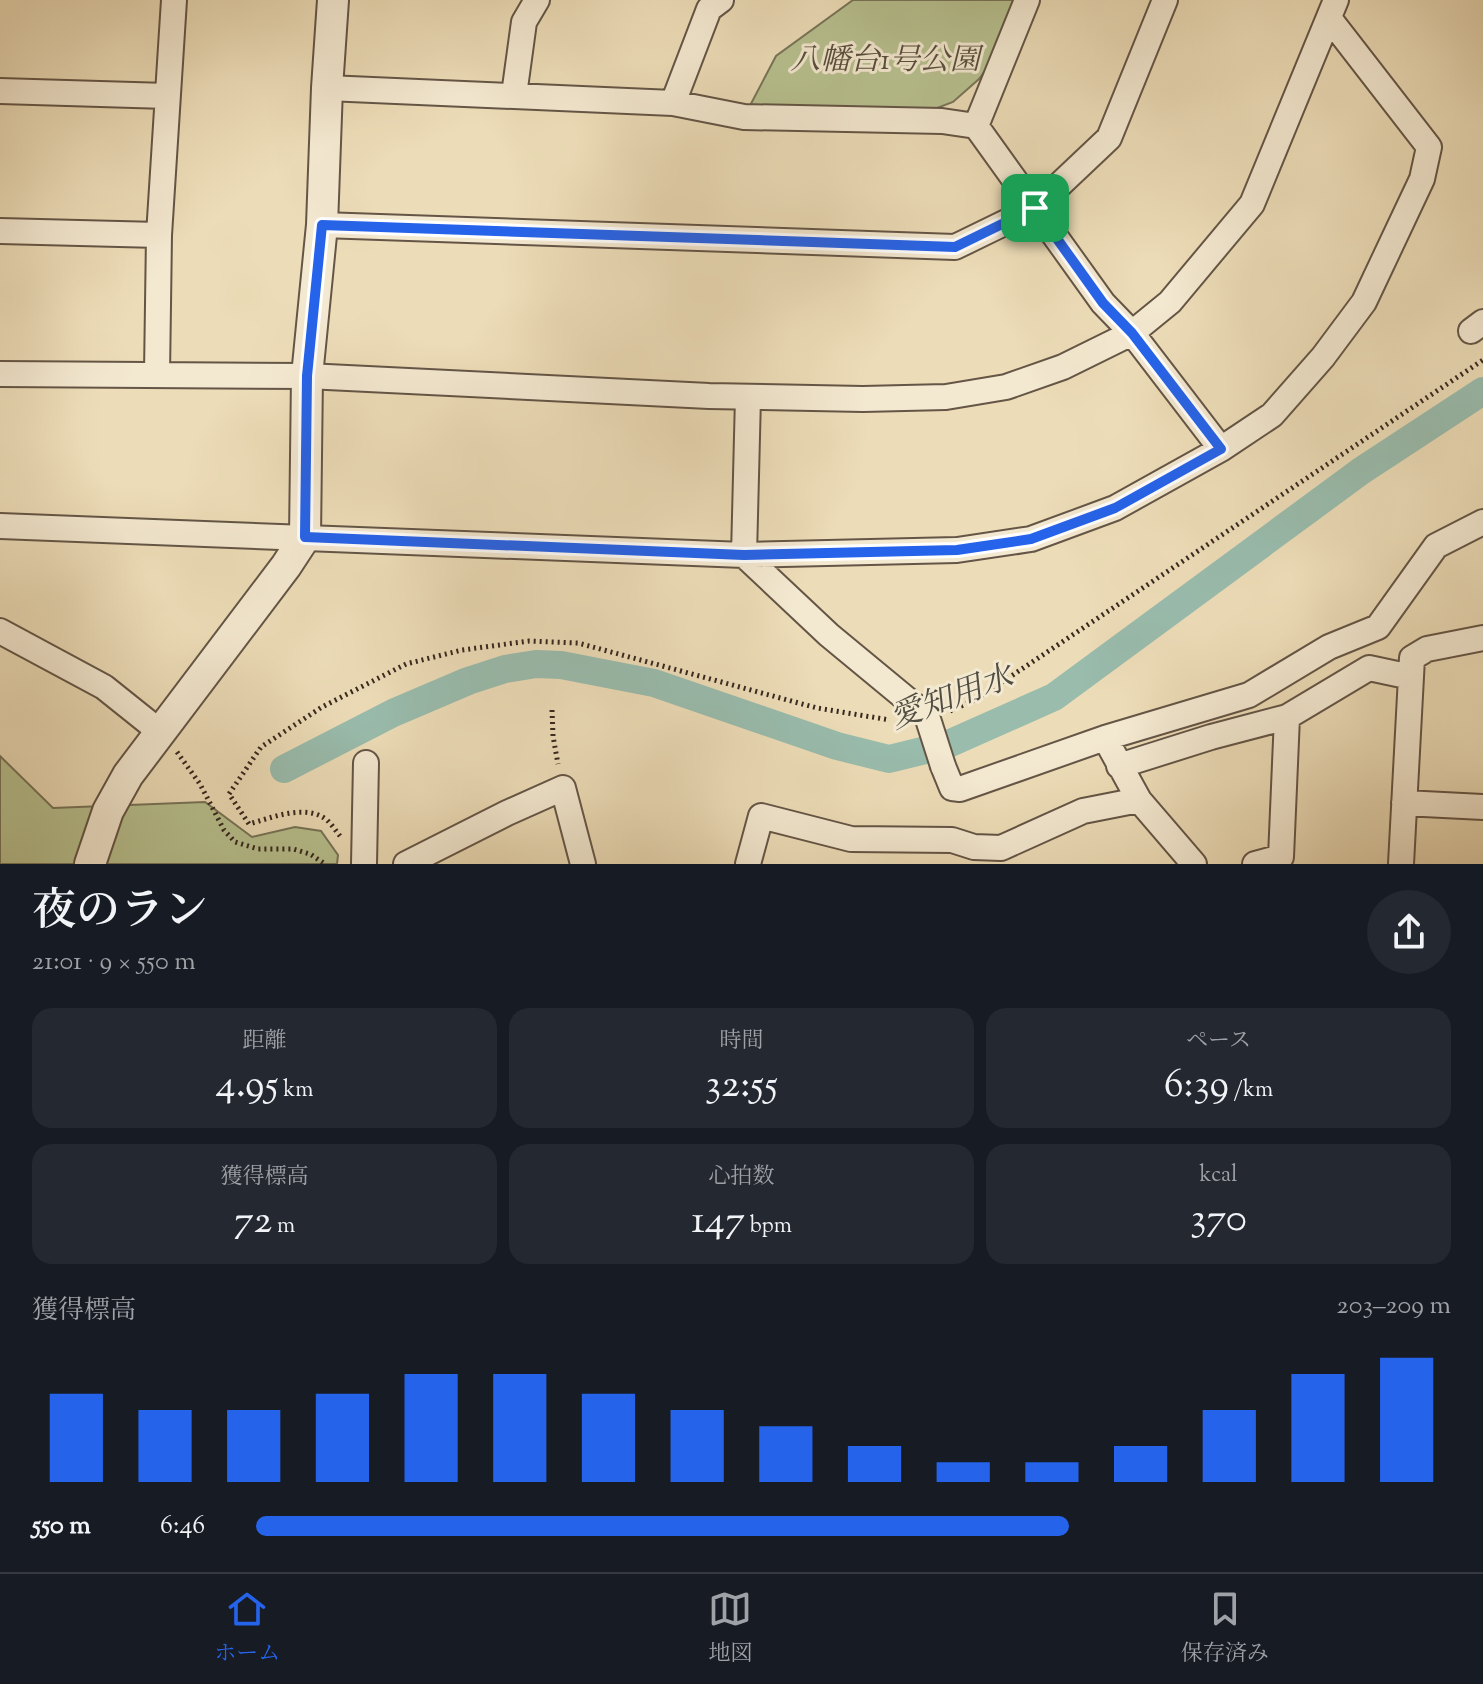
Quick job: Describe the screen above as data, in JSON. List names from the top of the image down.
{
  "water": ["愛知用水"],
  "parks": ["八幡台1号公園"],
  "page": {
    "heading": ["夜のラン", "21:01 · 9 × 550 m"],
    "stats": [
      ["距離", "4.95 km"],
      ["時間", "32:55"],
      ["ペース", "6:39 /km"],
      ["獲得標高", "72 m"],
      ["心拍数", "147 bpm"],
      ["kcal", "370"]
    ],
    "chart": ["獲得標高", "203–209 m"],
    "list": [
      {
        "name": "550 m",
        "note": "6:46"
      }
    ],
    "tabs": ["ホーム", "地図", "保存済み"]
  }
}
